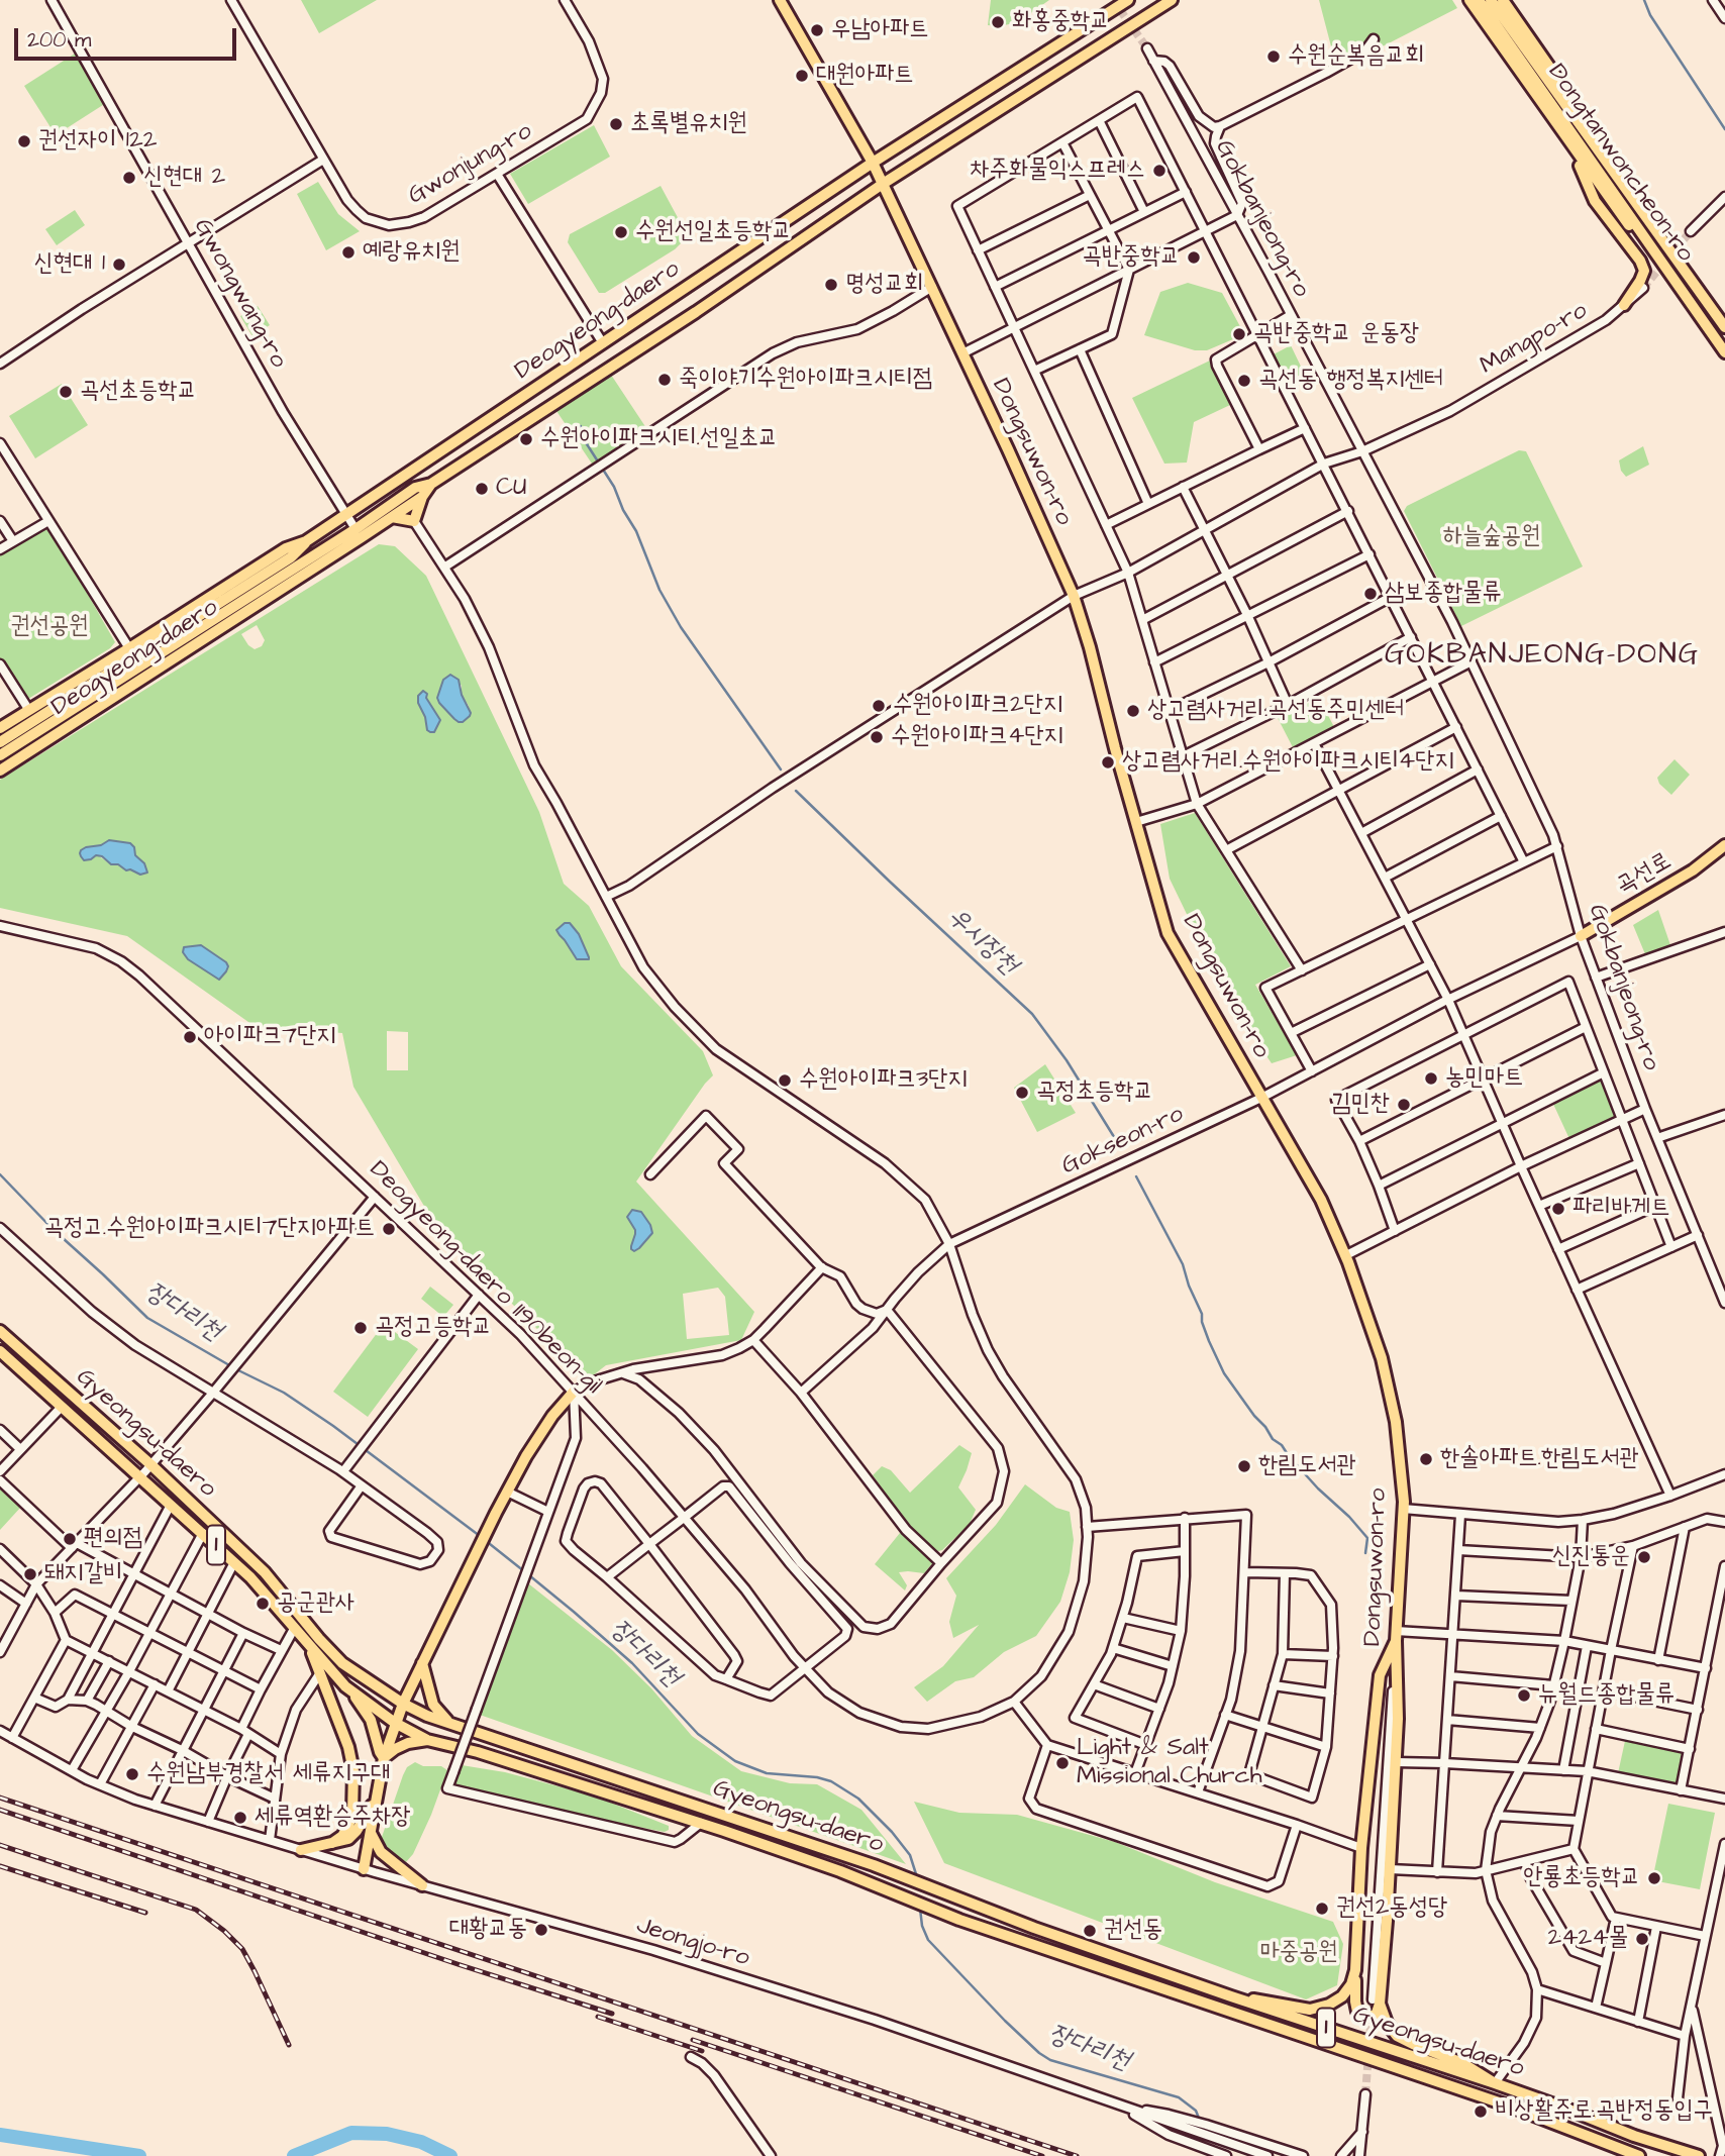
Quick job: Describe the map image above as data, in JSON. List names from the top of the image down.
{
  "streets": {
    "main road": [
      "Dongtanwoncheon-ro",
      "Deogyeong-daero",
      "Dongsuwon-ro",
      "곡선로",
      "Gyeongsu-daero",
      "1"
    ],
    "street": [
      "Gwonjung-ro",
      "Gokbanjeong-ro",
      "Gwongwang-ro",
      "Mangpo-ro",
      "Gokseon-ro",
      "Deogyeong-daero 1190beon-gil",
      "Jeongjo-ro"
    ]
  },
  "crossings": [
    ["Gokbanjeong-ro", "Mangpo-ro"],
    ["Gokbanjeong-ro", "곡선로"],
    ["Gokbanjeong-ro", "Gokseon-ro"],
    ["Gwongwang-ro", "Deogyeong-daero"],
    ["Deogyeong-daero", "Dongsuwon-ro"],
    ["Mangpo-ro", "Dongsuwon-ro"],
    ["Mangpo-ro", "Deogyeong-daero 1190beon-gil"],
    ["Dongsuwon-ro", "Gokseon-ro"],
    ["곡선로", "Gokseon-ro"],
    ["Gokseon-ro", "Deogyeong-daero 1190beon-gil"]
  ],
  "districts": ["GOKBANJEONG-DONG"],
  "water": ["우시장천", "장다리천"],
  "parks": ["하늘숲공원", "권선공원", "마중공원"],
  "places": [
    "화홍중학교",
    "우남아파트",
    "수원순복음교회",
    "대원아파트",
    "초록별유치원",
    "권선자이 122",
    "차주화물익스프레스",
    "신현대 2",
    "수원선일초등학교",
    "예랑유치원",
    "곡반중학교",
    "신현대 1",
    "명성교회",
    "곡반중학교 운동장",
    "죽이야기수원아이파크시티점",
    "곡선동 행정복지센터",
    "곡선초등학교",
    "수원아이파크시티.선일초교",
    "CU",
    "삼보종합물류",
    "수원아이파크2단지",
    "상고렴사거리.곡선동주민센터",
    "수원아이파크4단지",
    "상고렴사거리.수원아이파크시티4단지",
    "아이파크7단지",
    "농민마트",
    "수원아이파크3단지",
    "곡정초등학교",
    "김민찬",
    "파리바게트",
    "곡정고.수원아이파크시티7단지아파트",
    "곡정고등학교",
    "한솔아파트.한림도서관",
    "한림도서관",
    "편의점",
    "신진통운",
    "돼지갈비",
    "공군관사",
    "뉴월드종합물류",
    "Light & Salt Missional Church",
    "수원남부경찰서 세류지구대",
    "세류역환승주차장",
    "안룡초등학교",
    "권선2동성당",
    "대황교동",
    "권선동",
    "2424몰",
    "비상활주로.곡반정동입구"
  ],
  "scale_bar": "200 m"
}
